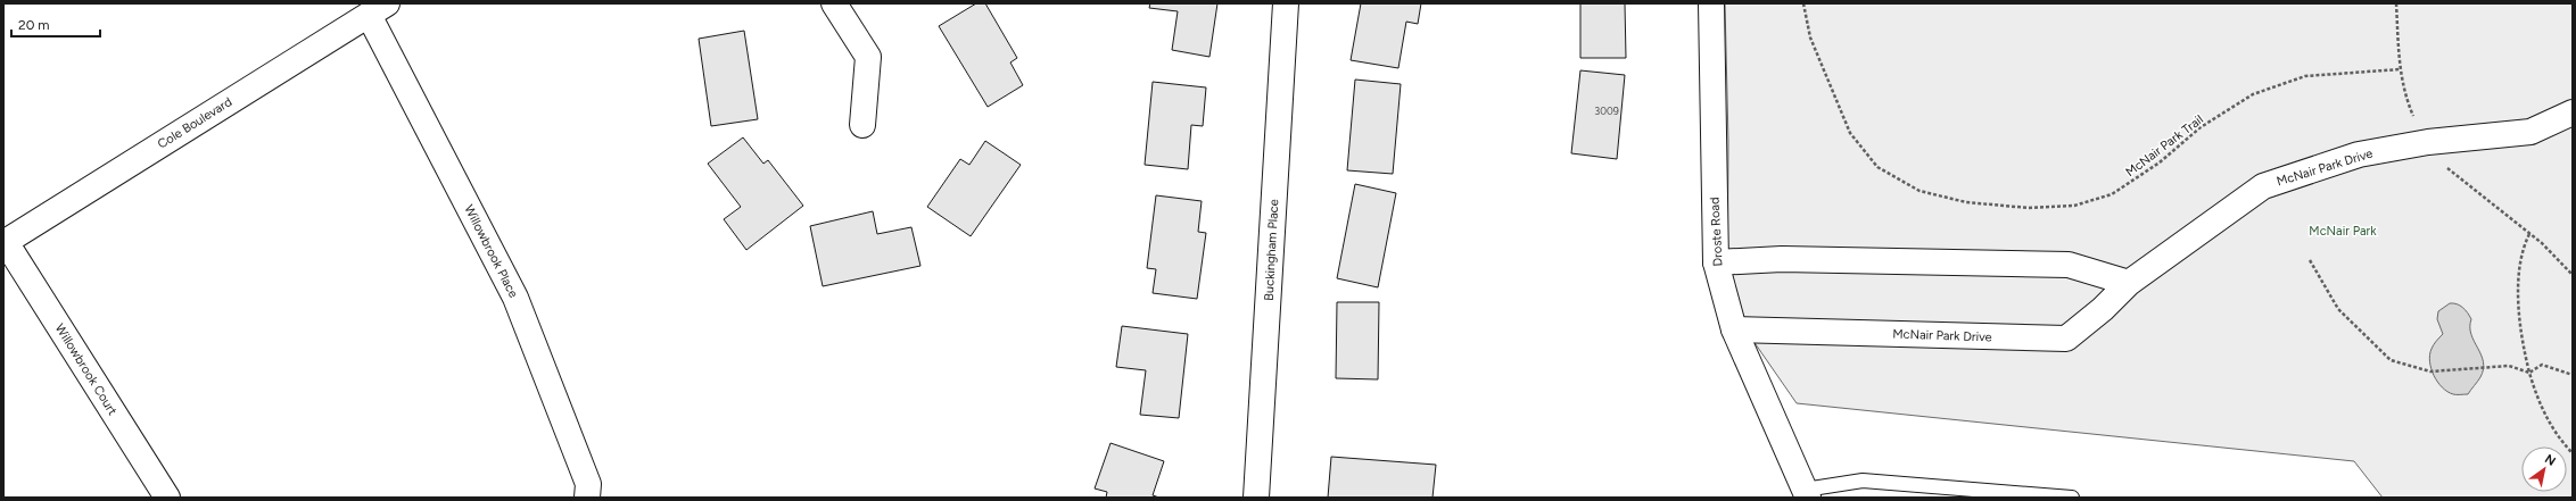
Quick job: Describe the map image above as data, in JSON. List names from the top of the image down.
{
  "streets": {
    "street": [
      "Cole Boulevard",
      "McNair Park Drive",
      "Droste Road",
      "Buckingham Place",
      "Willowbrook Place",
      "Willowbrook Court"
    ],
    "path": ["McNair Park Trail"]
  },
  "crossings": [
    ["Cole Boulevard", "Willowbrook Place"],
    ["Cole Boulevard", "Willowbrook Court"],
    ["McNair Park Drive", "Droste Road"]
  ],
  "parks": ["McNair Park"],
  "house_numbers": ["3009"],
  "scale_bar": "20 m",
  "north": "top right"
}
